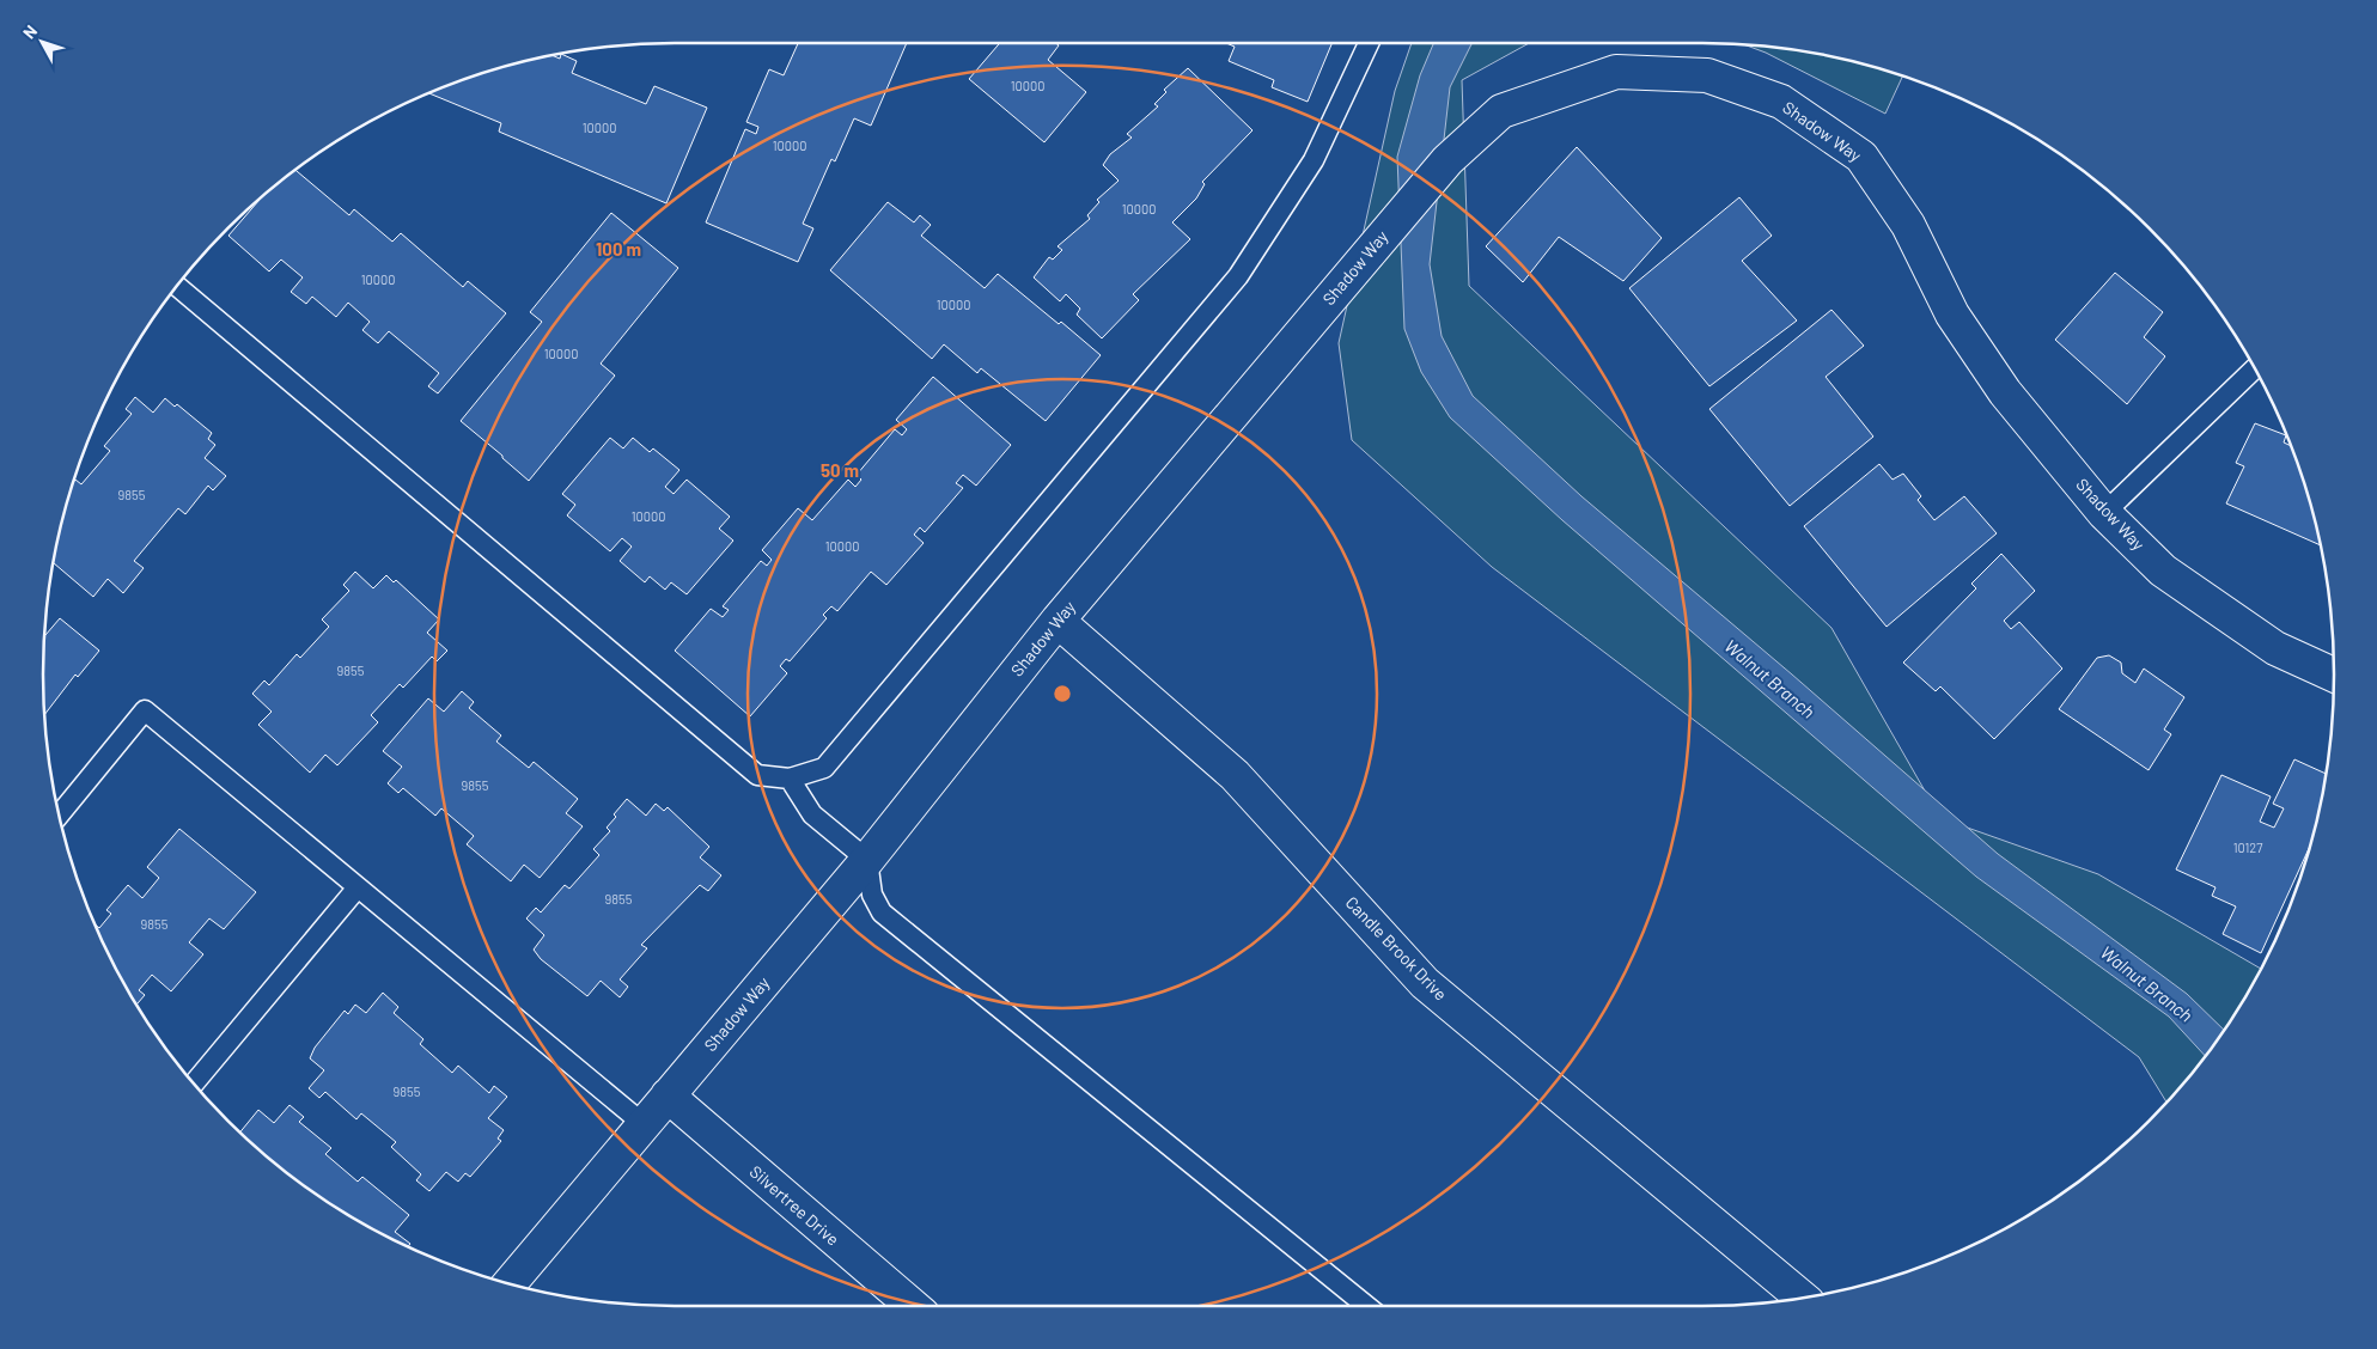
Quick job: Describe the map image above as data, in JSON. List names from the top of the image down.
{
  "streets": {
    "street": ["Shadow Way", "Candle Brook Drive", "Silvertree Drive"]
  },
  "crossings": [
    ["Shadow Way", "Candle Brook Drive"],
    ["Shadow Way", "Silvertree Drive"]
  ],
  "water": ["Walnut Branch"],
  "house_numbers": [
    "10000",
    "10000",
    "10000",
    "10000",
    "10000",
    "10000",
    "10000",
    "9855",
    "10000",
    "10000",
    "9855",
    "9855",
    "10127",
    "9855",
    "9855",
    "9855"
  ],
  "north": "top left",
  "rings": ["100 m", "50 m"]
}
